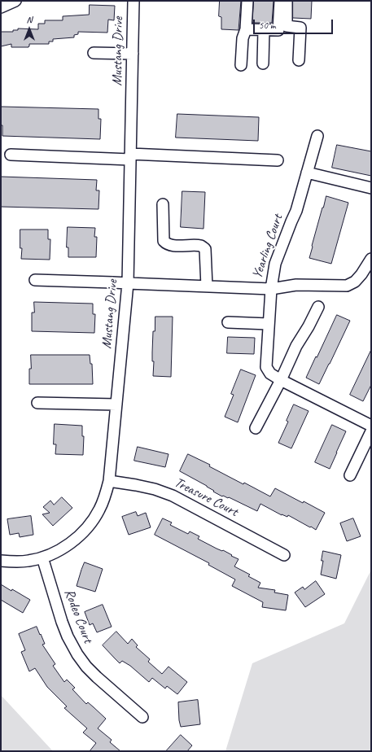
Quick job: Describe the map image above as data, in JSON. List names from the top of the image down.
{
  "streets": {
    "street": [
      "Mustang Drive",
      "Yearling Court",
      "Treasure Court",
      "Rodeo Court"
    ]
  },
  "crossings": [
    ["Mustang Drive", "Yearling Court"],
    ["Mustang Drive", "Treasure Court"],
    ["Mustang Drive", "Rodeo Court"]
  ],
  "scale_bar": "50 m",
  "north": "top"
}
